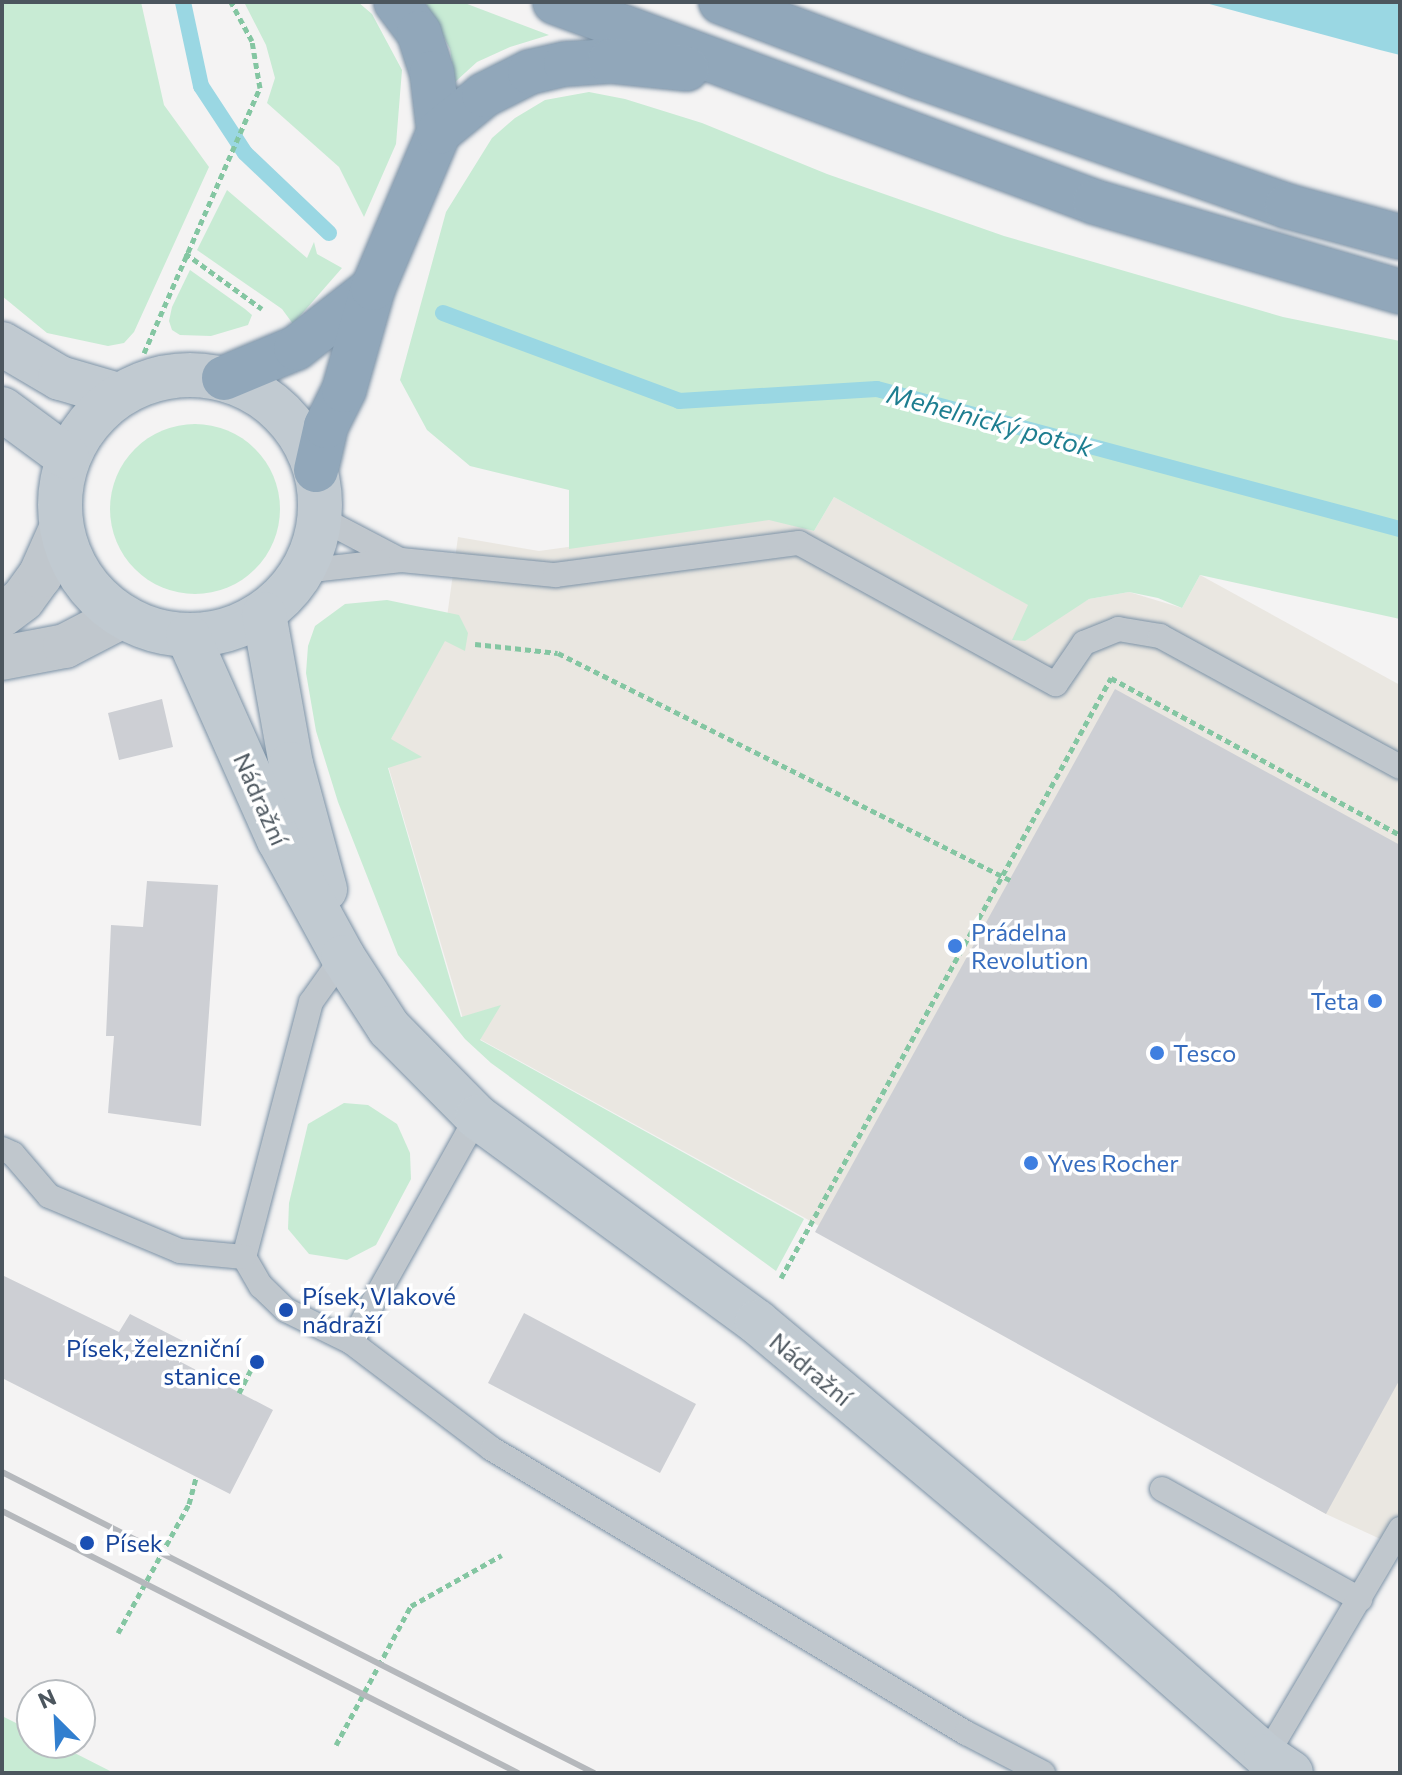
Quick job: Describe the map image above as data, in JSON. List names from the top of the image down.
{
  "streets": {
    "main road": ["Nádražní"]
  },
  "water": ["Mehelnický potok"],
  "places": [
    "Prádelna Revolution",
    "Teta",
    "Tesco",
    "Yves Rocher",
    "Písek, Vlakové nádraží",
    "Písek, železniční stanice",
    "Písek"
  ],
  "north": "top left"
}
